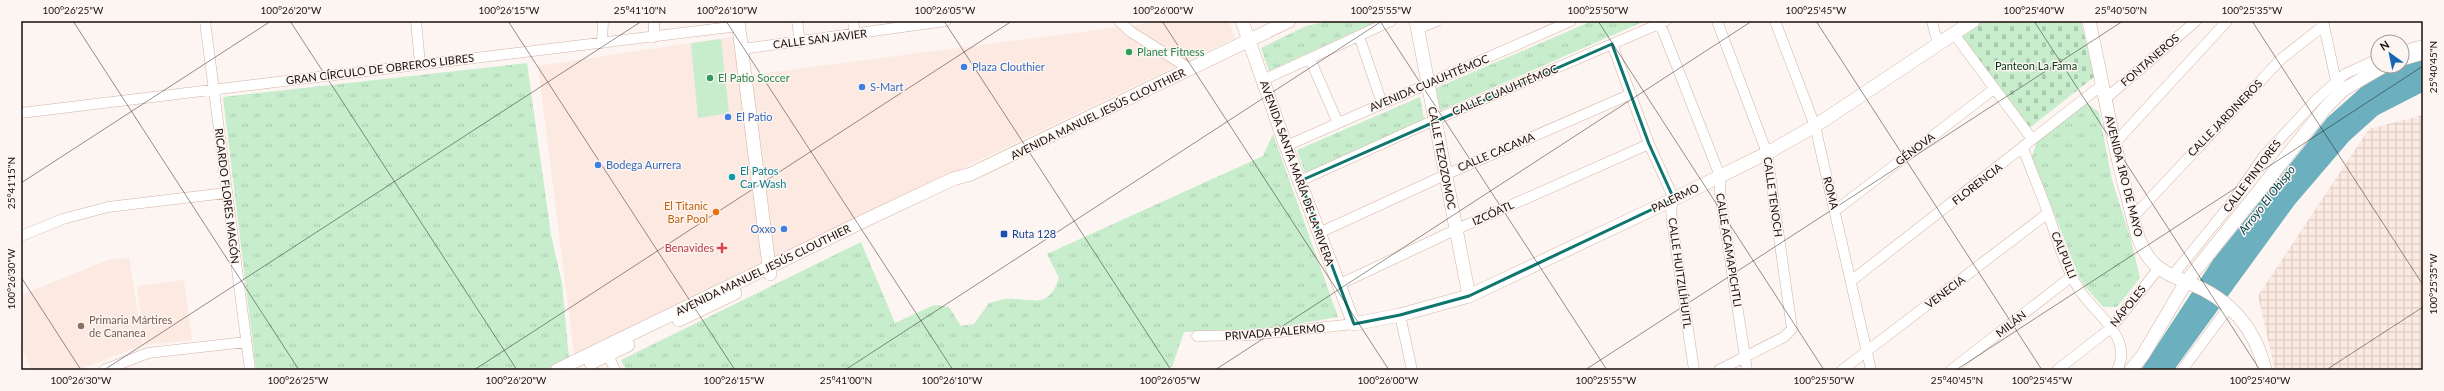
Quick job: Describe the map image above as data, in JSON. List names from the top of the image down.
{
  "streets": {
    "street": [
      "CALLE SAN JAVIER",
      "FONTANEROS",
      "GRAN CÍRCULO DE OBREROS LIBRES",
      "AVENIDA CUAUHTÉMOC",
      "CALLE CUAUHTÉMOC",
      "AVENIDA MANUEL JESÚS CLOUTHIER",
      "CALLE JARDINEROS",
      "GÉNOVA",
      "CALLE CACAMA",
      "CALLE TEZOZOMOC",
      "AVENIDA SANTA MARÍA DE LA RIVERA",
      "AVENIDA 1RO DE MAYO",
      "CALLE PINTORES",
      "FLORENCIA",
      "ROMA",
      "RICARDO FLORES MAGÓN",
      "CALLE TENOCH",
      "PALERMO",
      "IZCÓATL",
      "CALLE ACAMAPICHTLI",
      "CALPULLI",
      "CALLE HUITZILÍHUITL",
      "VENECIA",
      "NÁPOLES",
      "MILÁN",
      "PRIVADA PALERMO"
    ]
  },
  "crossings": [
    ["FONTANEROS", "AVENIDA 1RO DE MAYO"],
    ["GRAN CÍRCULO DE OBREROS LIBRES", "RICARDO FLORES MAGÓN"],
    ["AVENIDA CUAUHTÉMOC", "CALLE TEZOZOMOC"],
    ["AVENIDA CUAUHTÉMOC", "AVENIDA SANTA MARÍA DE LA RIVERA"],
    ["CALLE CUAUHTÉMOC", "CALLE TEZOZOMOC"],
    ["CALLE CUAUHTÉMOC", "AVENIDA SANTA MARÍA DE LA RIVERA"],
    ["CALLE CUAUHTÉMOC", "CALLE ACAMAPICHTLI"],
    ["AVENIDA MANUEL JESÚS CLOUTHIER", "AVENIDA SANTA MARÍA DE LA RIVERA"],
    ["CALLE JARDINEROS", "AVENIDA 1RO DE MAYO"],
    ["GÉNOVA", "ROMA"],
    ["CALLE CACAMA", "CALLE TEZOZOMOC"],
    ["CALLE CACAMA", "AVENIDA SANTA MARÍA DE LA RIVERA"],
    ["CALLE TEZOZOMOC", "PALERMO"],
    ["CALLE TEZOZOMOC", "IZCÓATL"],
    ["AVENIDA SANTA MARÍA DE LA RIVERA", "PALERMO"],
    ["AVENIDA SANTA MARÍA DE LA RIVERA", "IZCÓATL"],
    ["AVENIDA SANTA MARÍA DE LA RIVERA", "PRIVADA PALERMO"],
    ["AVENIDA 1RO DE MAYO", "CALLE PINTORES"],
    ["AVENIDA 1RO DE MAYO", "FLORENCIA"],
    ["AVENIDA 1RO DE MAYO", "NÁPOLES"],
    ["FLORENCIA", "ROMA"],
    ["FLORENCIA", "CALPULLI"],
    ["ROMA", "PALERMO"],
    ["ROMA", "VENECIA"],
    ["CALLE TENOCH", "PALERMO"],
    ["CALLE TENOCH", "CALLE ACAMAPICHTLI"],
    ["PALERMO", "CALLE ACAMAPICHTLI"],
    ["PALERMO", "CALLE HUITZILÍHUITL"],
    ["PALERMO", "PRIVADA PALERMO"],
    ["CALPULLI", "VENECIA"],
    ["CALPULLI", "NÁPOLES"],
    ["CALPULLI", "MILÁN"]
  ],
  "water": ["Arroyo El Obispo"],
  "parks": ["Panteon La Fama"],
  "places": {
    "other": [
      "Planet Fitness",
      "Plaza Clouthier",
      "El Patio Soccer",
      "S-Mart",
      "El Patio",
      "Bodega Aurrera",
      "El Patos Car Wash",
      "El Titanic Bar Pool",
      "Oxxo",
      "Primaria Mártires de Cananea"
    ],
    "transit": ["Ruta 128"],
    "health": ["Benavides"]
  },
  "north": "top left",
  "coordinates": [
    "100°26'25\"W",
    "100°26'20\"W",
    "100°26'15\"W",
    "25°41'10\"N",
    "100°26'10\"W",
    "100°26'05\"W",
    "100°26'00\"W",
    "100°25'55\"W",
    "100°25'50\"W",
    "100°25'45\"W",
    "100°25'40\"W",
    "25°40'50\"N",
    "100°25'35\"W",
    "25°40'45\"N",
    "25°41'15\"N",
    "100°26'30\"W",
    "25°41'00\"N"
  ]
}
